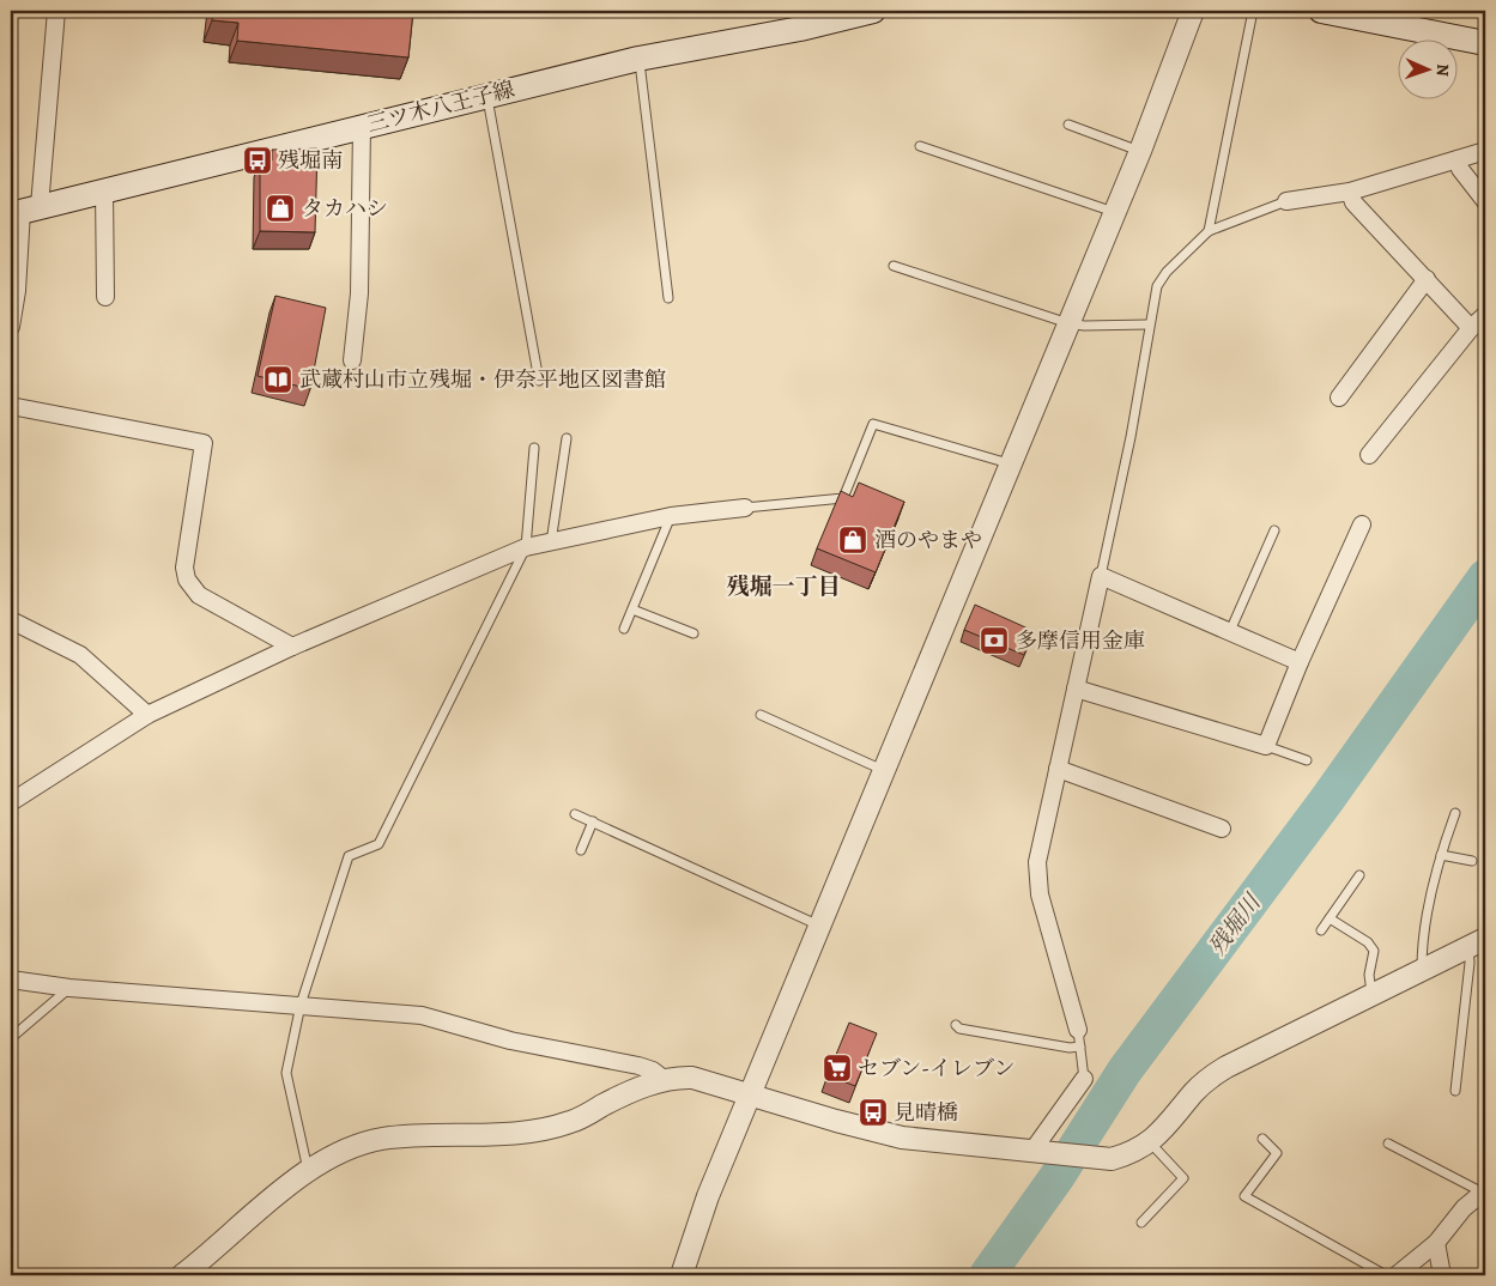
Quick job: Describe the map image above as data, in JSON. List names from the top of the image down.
{
  "streets": {
    "main road": ["三ツ木八王子線"]
  },
  "districts": ["残堀一丁目"],
  "water": ["残堀川"],
  "places": {
    "bus stop": ["残堀南", "見晴橋"],
    "shop": ["タカハシ", "酒のやまや"],
    "library": ["武蔵村山市立残堀・伊奈平地区図書館"],
    "bank": ["多摩信用金庫"],
    "supermarket": ["セブン-イレブン"]
  },
  "north": "right"
}
